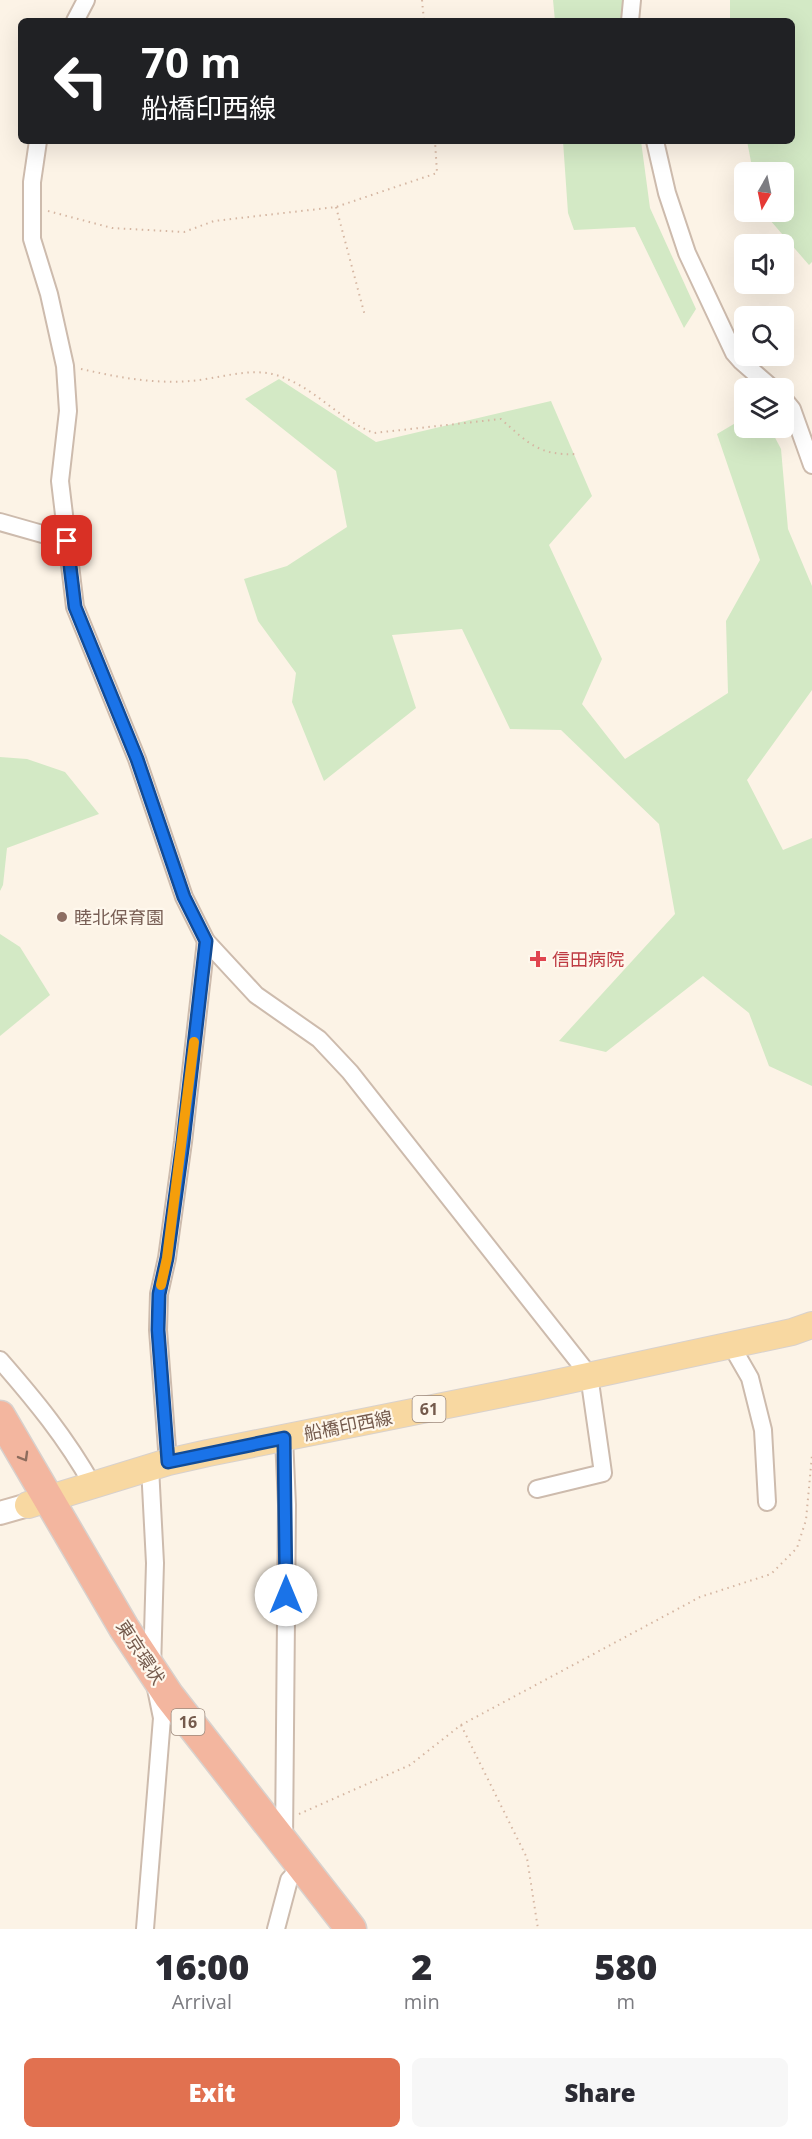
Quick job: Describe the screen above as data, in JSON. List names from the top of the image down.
{
  "streets": {
    "highway": ["東京環状", "16"],
    "main road": ["61", "船橋印西線"]
  },
  "crossings": [
    ["船橋印西線", "東京環状"]
  ],
  "places": {
    "other": ["睦北保育園"],
    "health": ["信田病院"]
  },
  "north": "bottom",
  "page": {
    "turn": ["70 m", "船橋印西線"],
    "eta": [
      "16:00",
      "Arrival",
      "2",
      "min",
      "580",
      "m"
    ],
    "buttons": ["Exit", "Share"]
  }
}
